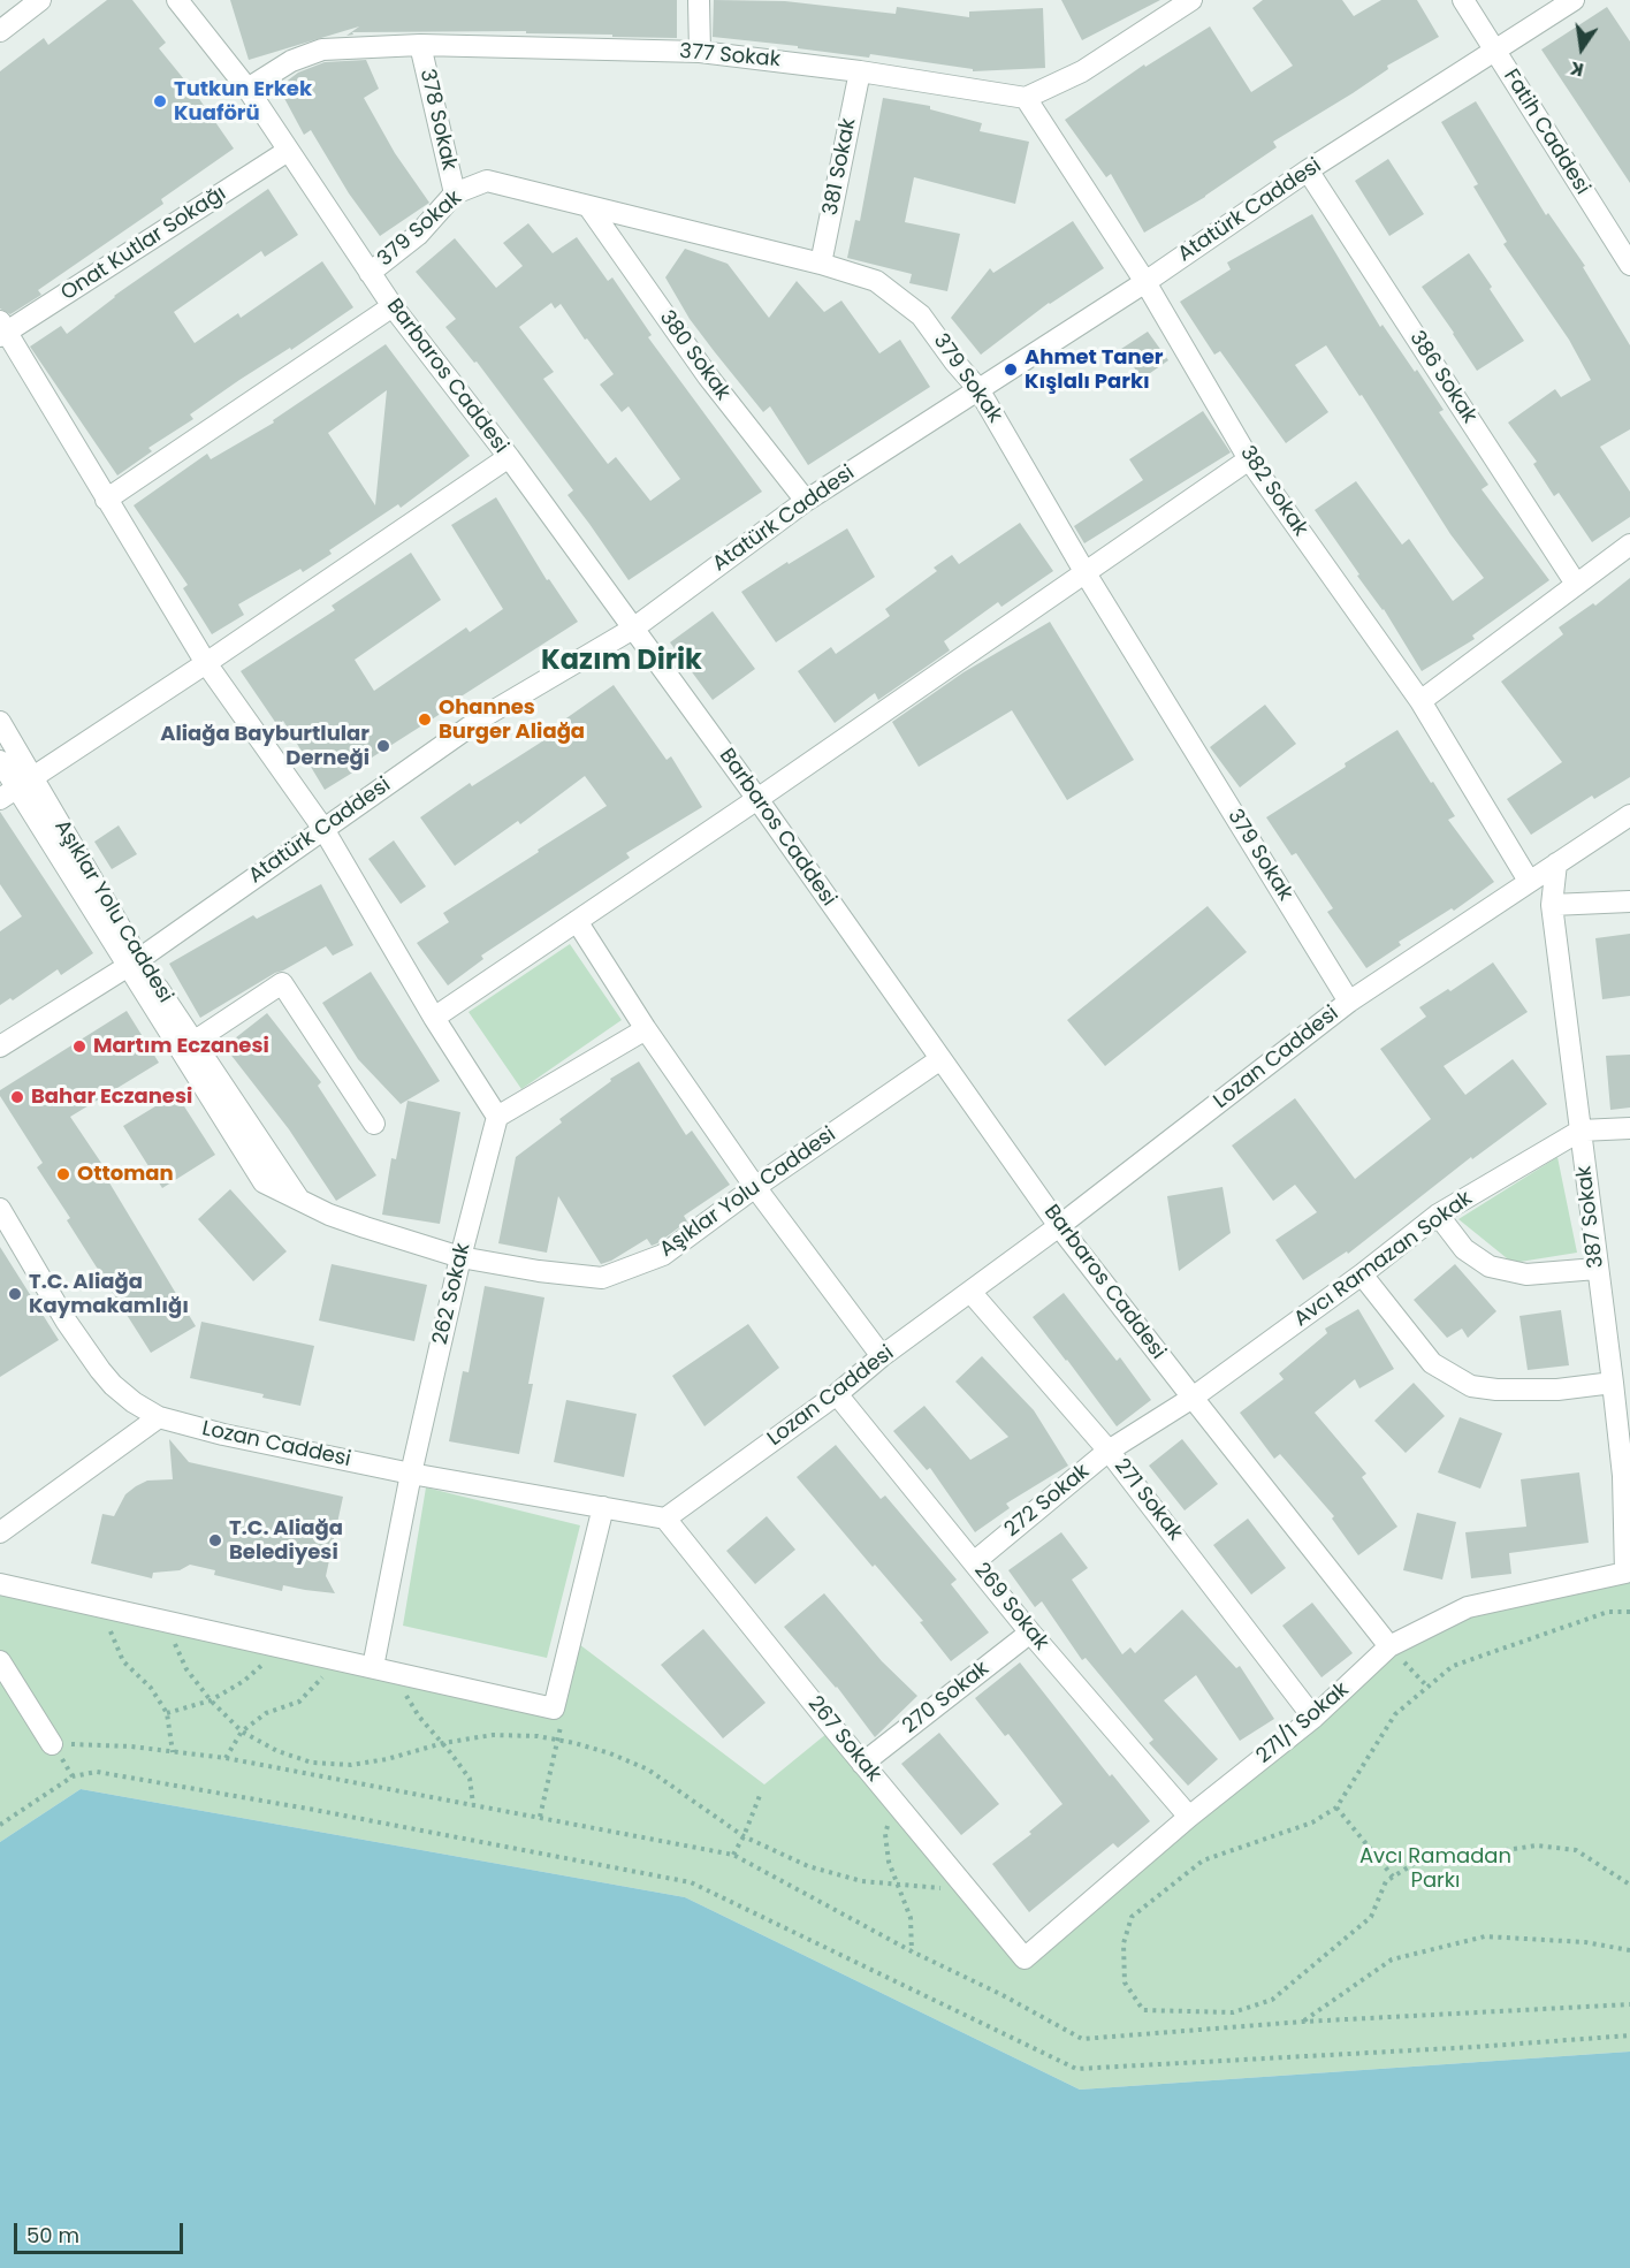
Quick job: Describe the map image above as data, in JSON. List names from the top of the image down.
{
  "streets": {
    "street": [
      "377 Sokak",
      "378 Sokak",
      "Fatih Caddesi",
      "381 Sokak",
      "Atatürk Caddesi",
      "379 Sokak",
      "Onat Kutlar Sokağı",
      "380 Sokak",
      "Barbaros Caddesi",
      "386 Sokak",
      "382 Sokak",
      "Aşıklar Yolu Caddesi",
      "Lozan Caddesi",
      "387 Sokak",
      "Avcı Ramazan Sokak",
      "262 Sokak",
      "271 Sokak",
      "272 Sokak",
      "269 Sokak",
      "270 Sokak",
      "271/1 Sokak",
      "267 Sokak"
    ]
  },
  "crossings": [
    ["377 Sokak", "378 Sokak"],
    ["377 Sokak", "381 Sokak"],
    ["377 Sokak", "Barbaros Caddesi"],
    ["377 Sokak", "382 Sokak"],
    ["378 Sokak", "379 Sokak"],
    ["Fatih Caddesi", "Atatürk Caddesi"],
    ["381 Sokak", "379 Sokak"],
    ["Atatürk Caddesi", "379 Sokak"],
    ["Atatürk Caddesi", "380 Sokak"],
    ["Atatürk Caddesi", "Barbaros Caddesi"],
    ["Atatürk Caddesi", "386 Sokak"],
    ["Atatürk Caddesi", "382 Sokak"],
    ["Atatürk Caddesi", "Aşıklar Yolu Caddesi"],
    ["379 Sokak", "380 Sokak"],
    ["379 Sokak", "Barbaros Caddesi"],
    ["379 Sokak", "Lozan Caddesi"],
    ["Onat Kutlar Sokağı", "Barbaros Caddesi"],
    ["Barbaros Caddesi", "Aşıklar Yolu Caddesi"],
    ["Barbaros Caddesi", "Lozan Caddesi"],
    ["Barbaros Caddesi", "Avcı Ramazan Sokak"],
    ["Barbaros Caddesi", "272 Sokak"],
    ["Barbaros Caddesi", "271/1 Sokak"],
    ["382 Sokak", "Lozan Caddesi"],
    ["Aşıklar Yolu Caddesi", "262 Sokak"],
    ["Lozan Caddesi", "387 Sokak"],
    ["Lozan Caddesi", "262 Sokak"],
    ["Lozan Caddesi", "271 Sokak"],
    ["Lozan Caddesi", "269 Sokak"],
    ["Lozan Caddesi", "267 Sokak"],
    ["387 Sokak", "Avcı Ramazan Sokak"],
    ["387 Sokak", "271/1 Sokak"],
    ["Avcı Ramazan Sokak", "272 Sokak"],
    ["271 Sokak", "272 Sokak"],
    ["271 Sokak", "271/1 Sokak"],
    ["272 Sokak", "269 Sokak"],
    ["269 Sokak", "270 Sokak"],
    ["269 Sokak", "271/1 Sokak"],
    ["270 Sokak", "267 Sokak"],
    ["271/1 Sokak", "267 Sokak"]
  ],
  "districts": ["Kazım Dirik"],
  "parks": ["Avcı Ramadan Parkı"],
  "places": [
    "Tutkun Erkek Kuaförü",
    "Ahmet Taner Kışlalı Parkı",
    "Ohannes Burger Aliağa",
    "Aliağa Bayburtlular Derneği",
    "Martım Eczanesi",
    "Bahar Eczanesi",
    "Ottoman",
    "T.C. Aliağa Kaymakamlığı",
    "T.C. Aliağa Belediyesi"
  ],
  "scale_bar": "50 m",
  "north": "bottom"
}
